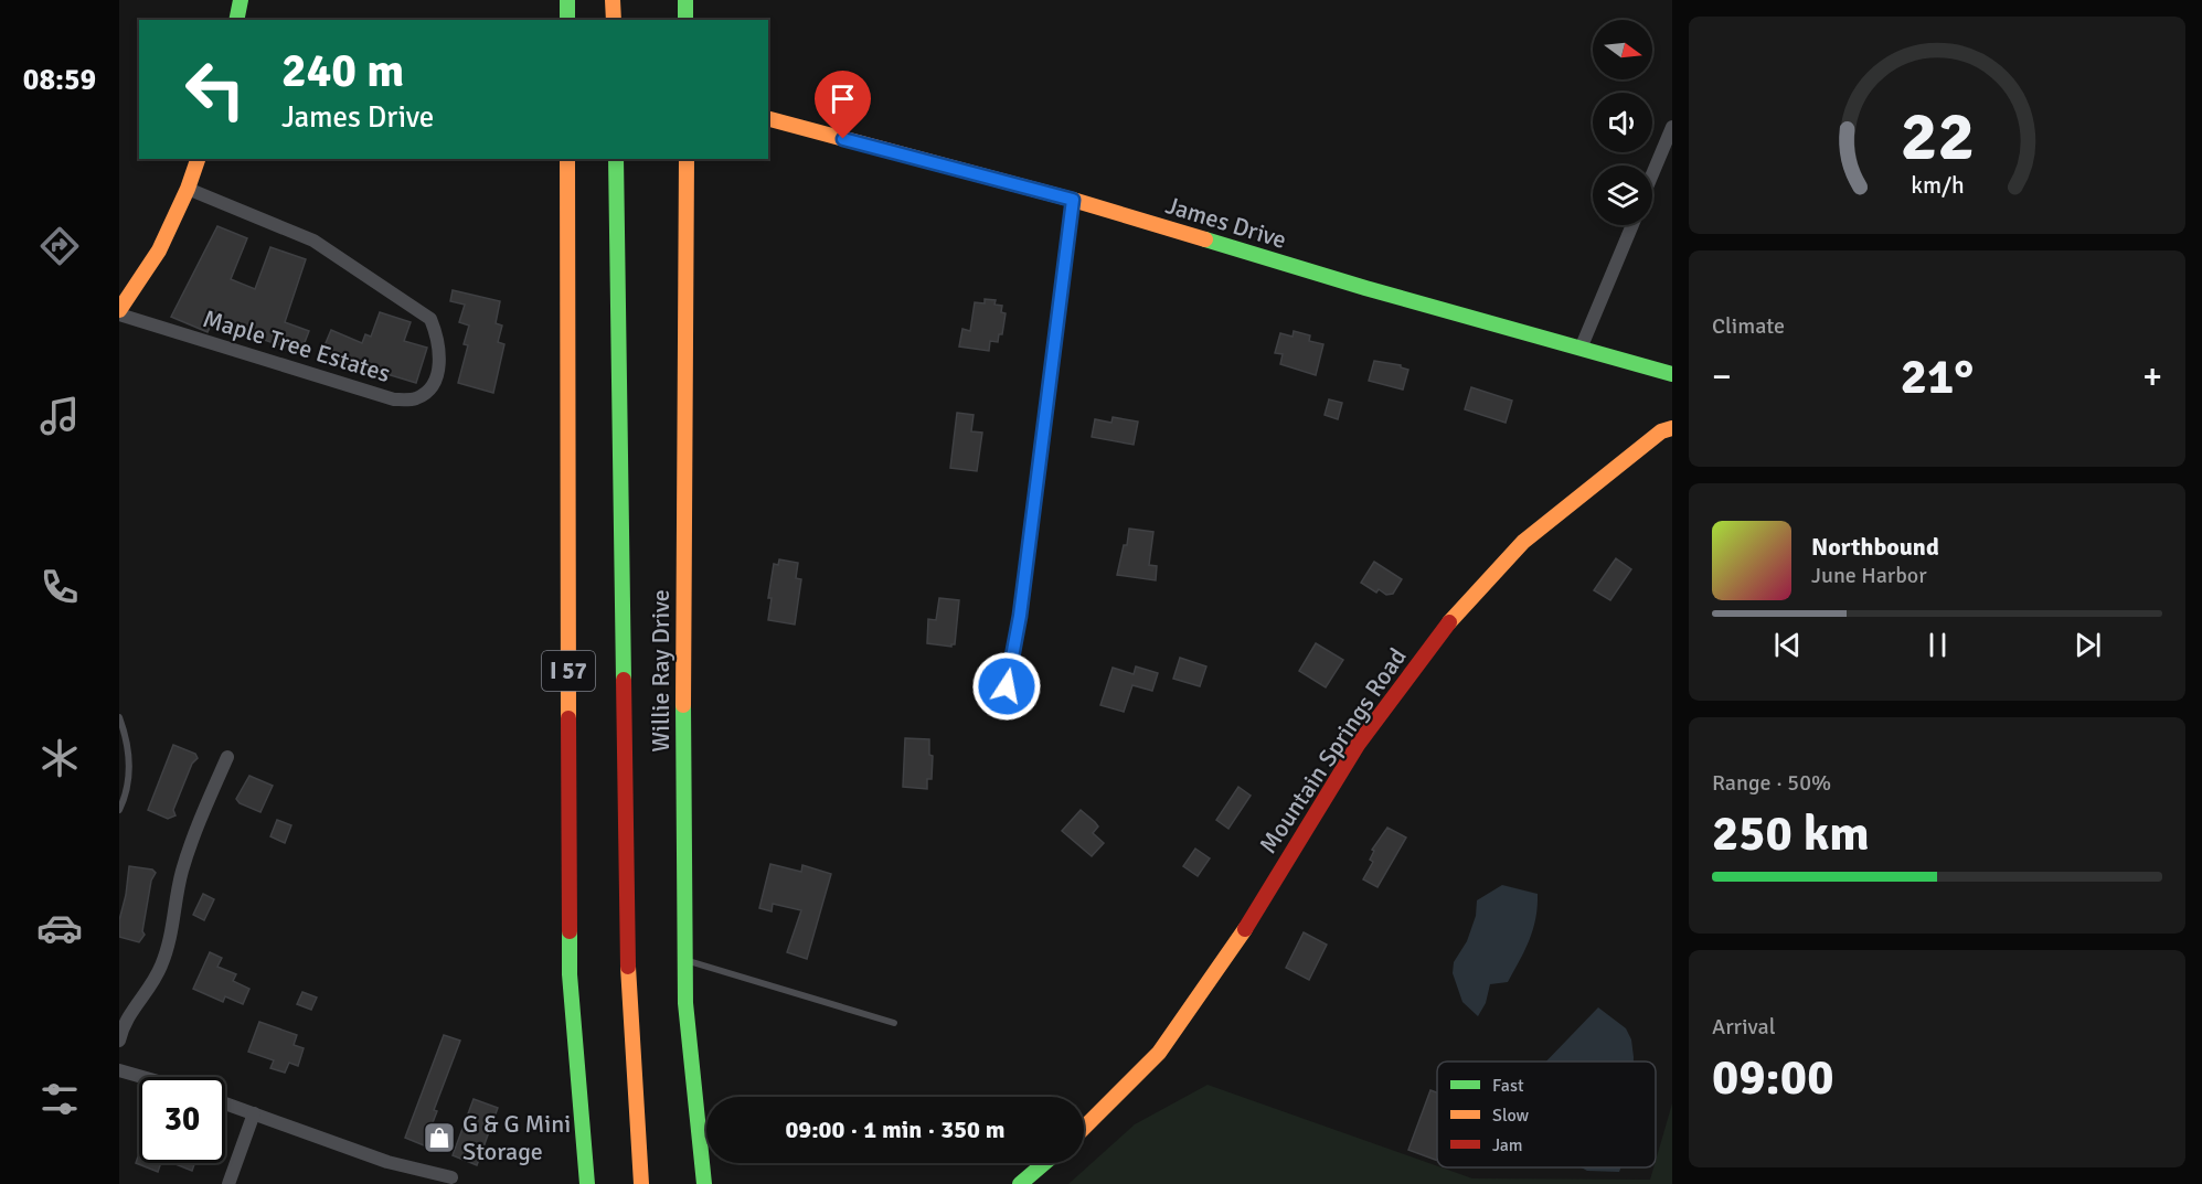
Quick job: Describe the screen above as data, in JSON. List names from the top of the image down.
{
  "streets": {
    "main road": [
      "James Drive",
      "I 57",
      "Willie Ray Drive",
      "Mountain Springs Road"
    ],
    "street": ["Maple Tree Estates"]
  },
  "places": {
    "shop": ["G & G Mini Storage"]
  },
  "legend": ["Fast", "Slow", "Jam"],
  "north": "right",
  "page": {
    "tabs": "08:59",
    "turn": ["240 m", "James Drive"],
    "tile": [
      "Climate",
      ["Range · 50%", "250 km"],
      ["Arrival", "09:00"]
    ],
    "heat": ["−", "21°", "+"],
    "song": ["Northbound", "June Harbor"],
    "limit": "30",
    "trip": "09:00 · 1 min · 350 m",
    "gauge": ["22", "km/h"]
  }
}
